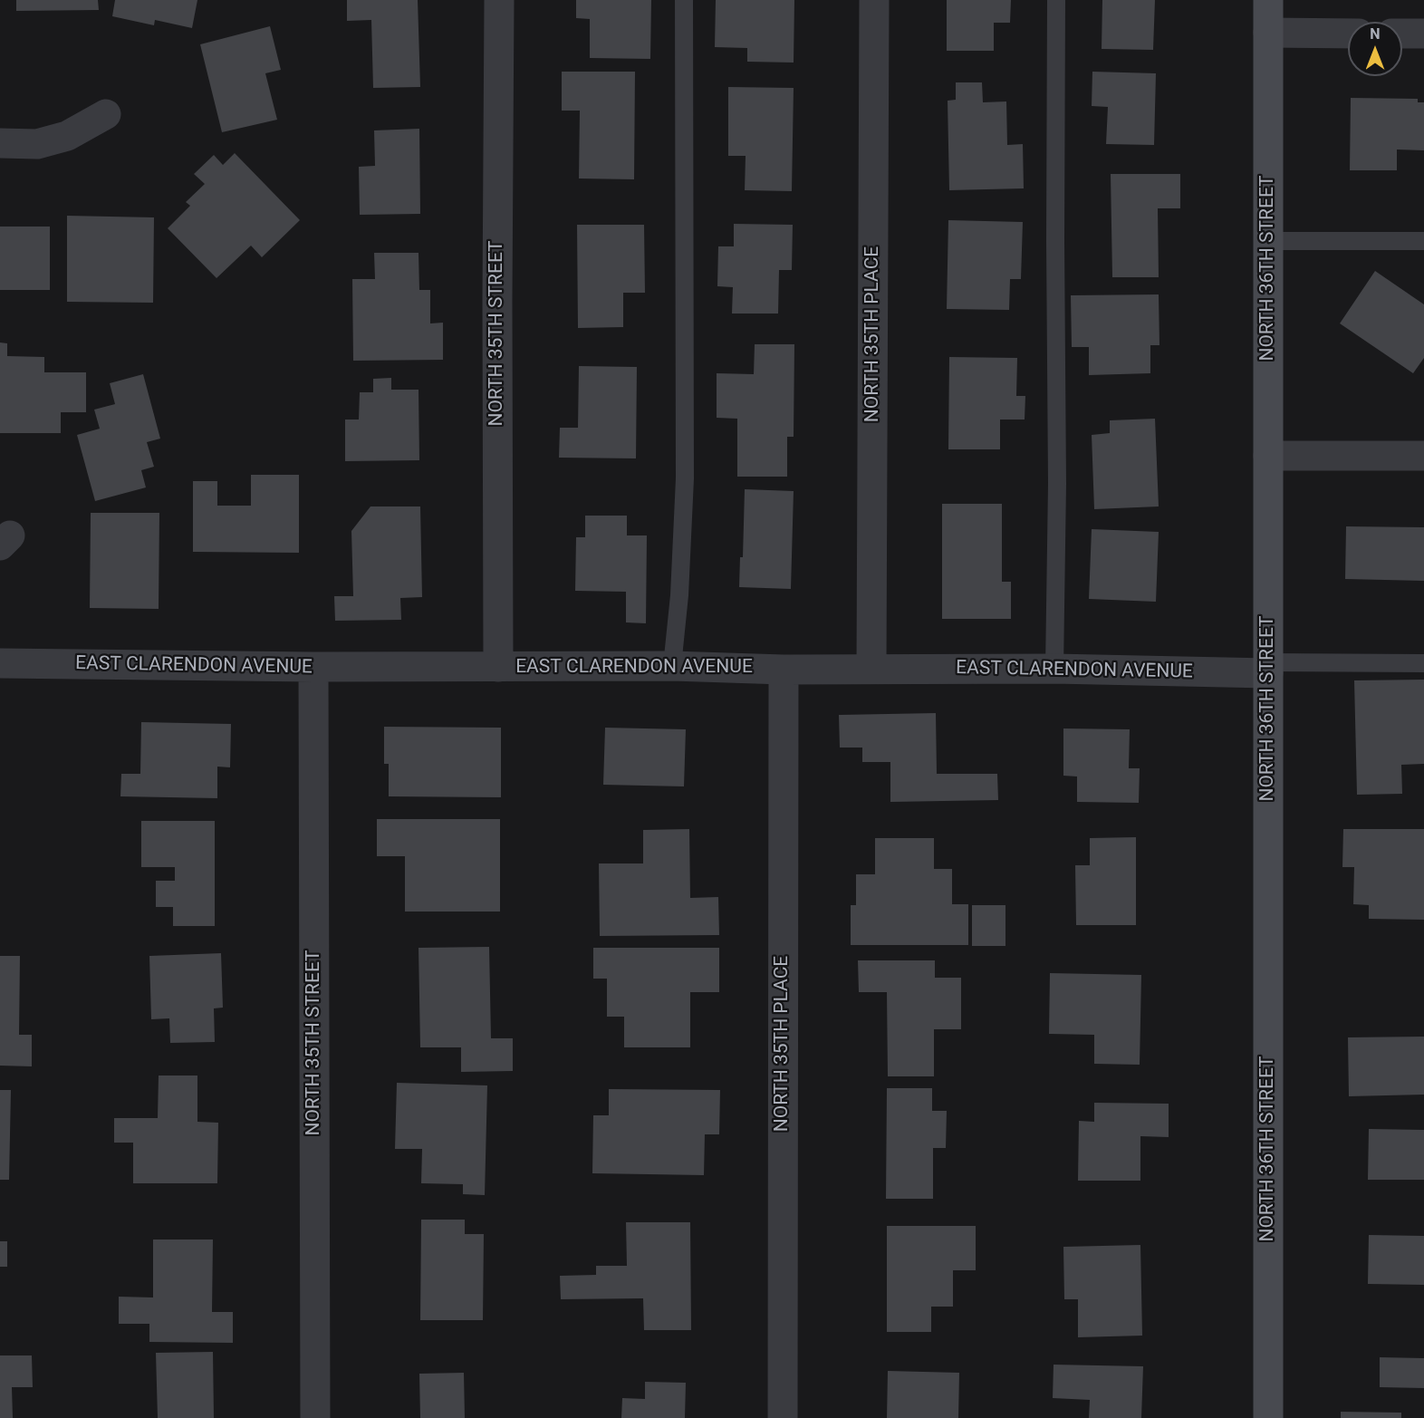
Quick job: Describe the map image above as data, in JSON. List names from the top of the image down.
{
  "streets": {
    "main road": ["NORTH 36TH STREET"],
    "street": ["NORTH 35TH STREET", "NORTH 35TH PLACE", "EAST CLARENDON AVENUE"]
  },
  "crossings": [
    ["NORTH 36TH STREET", "EAST CLARENDON AVENUE"],
    ["NORTH 35TH STREET", "EAST CLARENDON AVENUE"],
    ["NORTH 35TH PLACE", "EAST CLARENDON AVENUE"]
  ],
  "north": "top"
}
